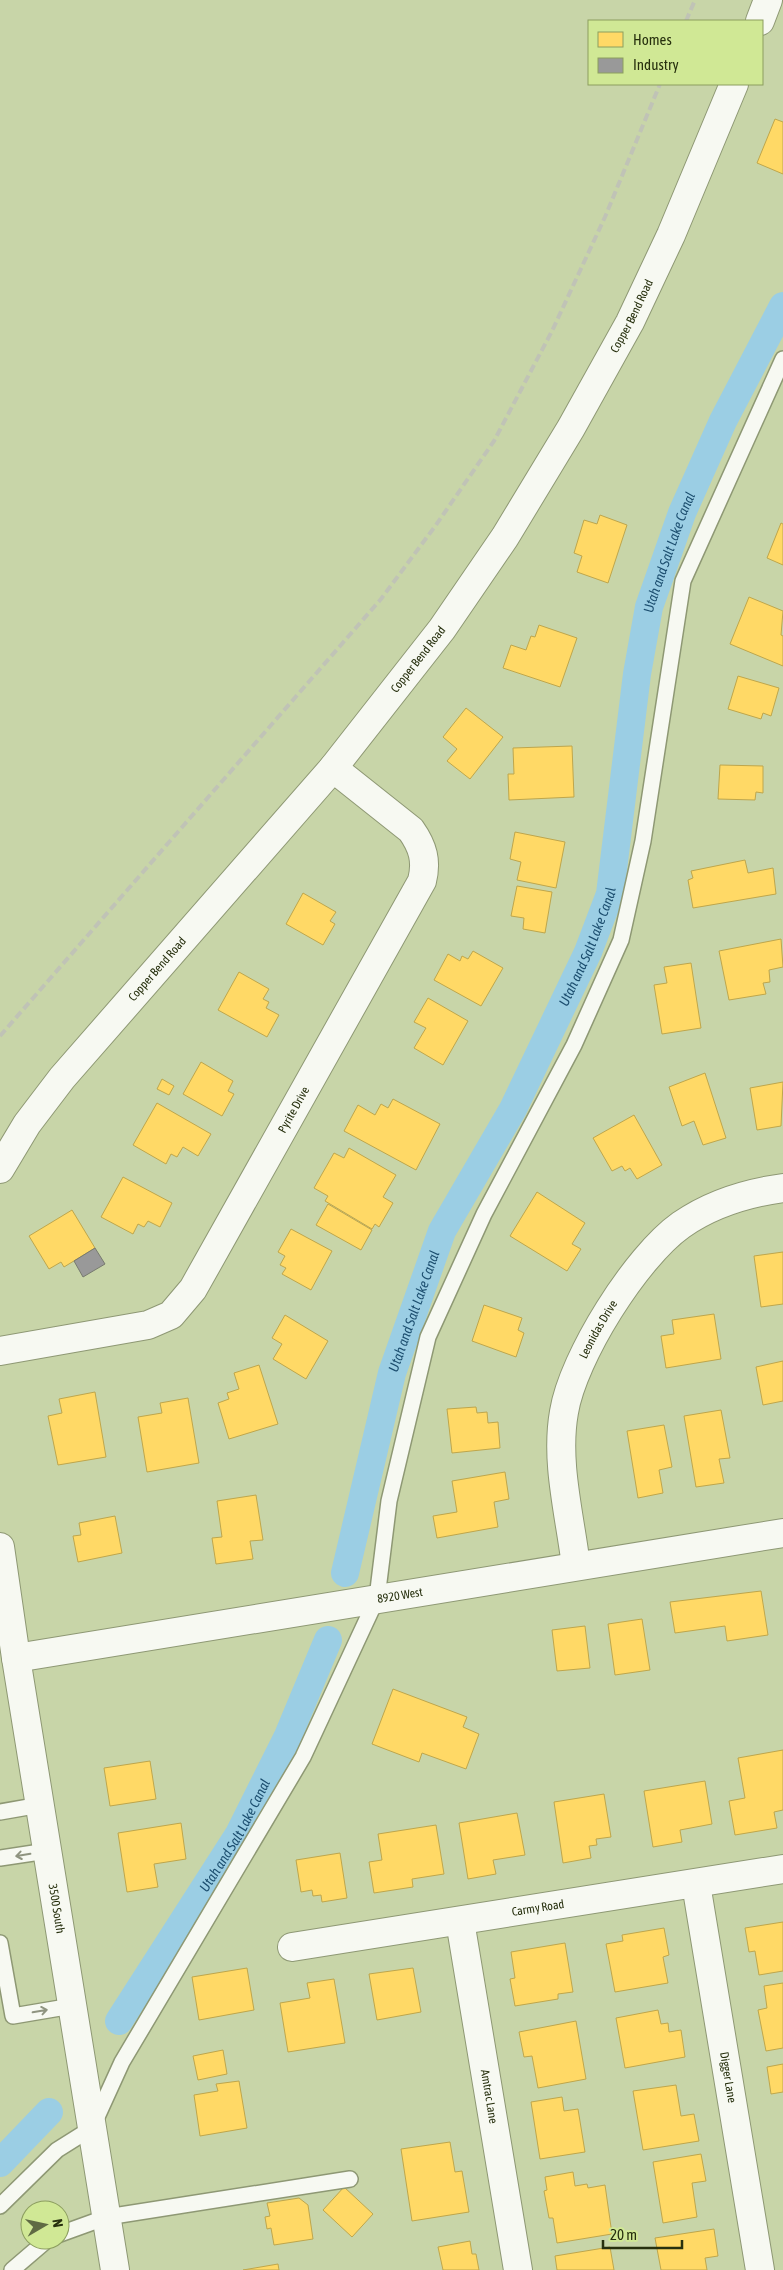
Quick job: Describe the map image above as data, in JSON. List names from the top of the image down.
{
  "streets": {
    "street": [
      "Copper Bend Road",
      "Pyrite Drive",
      "Leonidas Drive",
      "8920 West",
      "3500 South",
      "Carmy Road",
      "Digger Lane",
      "Amtrac Lane"
    ]
  },
  "crossings": [
    ["Copper Bend Road", "Pyrite Drive"],
    ["Leonidas Drive", "8920 West"],
    ["8920 West", "3500 South"],
    ["Carmy Road", "Digger Lane"],
    ["Carmy Road", "Amtrac Lane"]
  ],
  "water": ["Utah and Salt Lake Canal"],
  "legend": ["Homes", "Industry"],
  "scale_bar": "20 m",
  "north": "right"
}
